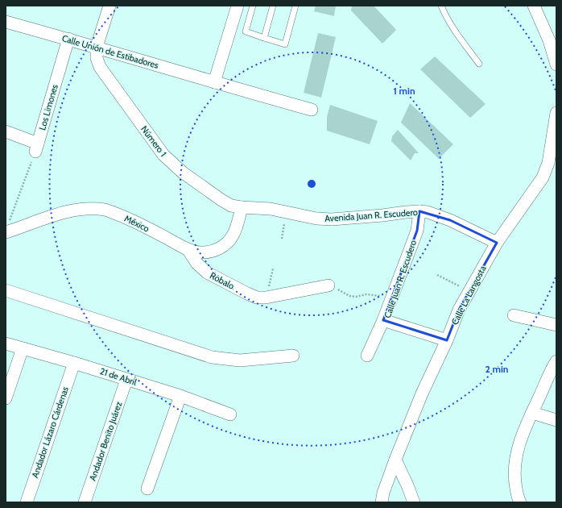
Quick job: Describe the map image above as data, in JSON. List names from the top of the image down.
{
  "streets": {
    "street": [
      "Calle Unión de Estibadores",
      "Los Limones",
      "Número 1",
      "Avenida Juan R. Escudero",
      "México",
      "Calle Juan R. Escudero",
      "Robalo",
      "Calle La Langosta",
      "21 de Abril",
      "Andador Lázaro Cárdenas",
      "Andador Benito Juárez"
    ]
  },
  "crossings": [
    ["Calle Unión de Estibadores", "Los Limones"],
    ["Calle Unión de Estibadores", "Número 1"],
    ["Número 1", "Avenida Juan R. Escudero"],
    ["Número 1", "México"],
    ["Avenida Juan R. Escudero", "México"],
    ["Avenida Juan R. Escudero", "Calle Juan R. Escudero"],
    ["Avenida Juan R. Escudero", "Calle La Langosta"],
    ["México", "Robalo"],
    ["Calle Juan R. Escudero", "Calle La Langosta"],
    ["21 de Abril", "Andador Lázaro Cárdenas"],
    ["21 de Abril", "Andador Benito Juárez"]
  ],
  "rings": ["1 min", "2 min"]
}
